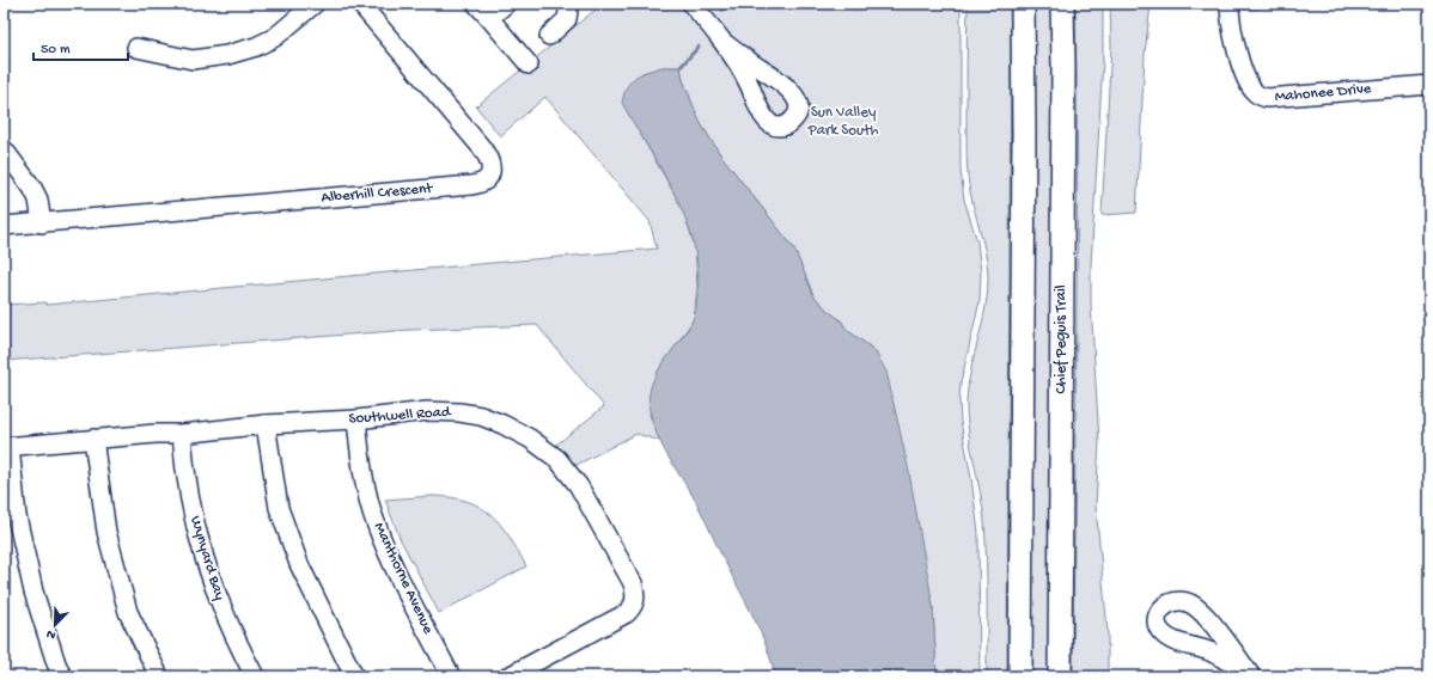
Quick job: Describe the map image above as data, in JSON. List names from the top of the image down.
{
  "streets": {
    "main road": ["Chief Peguis Trail"],
    "street": [
      "Mahonee Drive",
      "Alberhill Crescent",
      "Southwell Road",
      "Wynyard Bay",
      "Manthorne Avenue"
    ]
  },
  "crossings": [
    ["Southwell Road", "Wynyard Bay"],
    ["Southwell Road", "Manthorne Avenue"]
  ],
  "parks": ["Sun Valley Park South"],
  "scale_bar": "50 m",
  "north": "bottom left"
}
